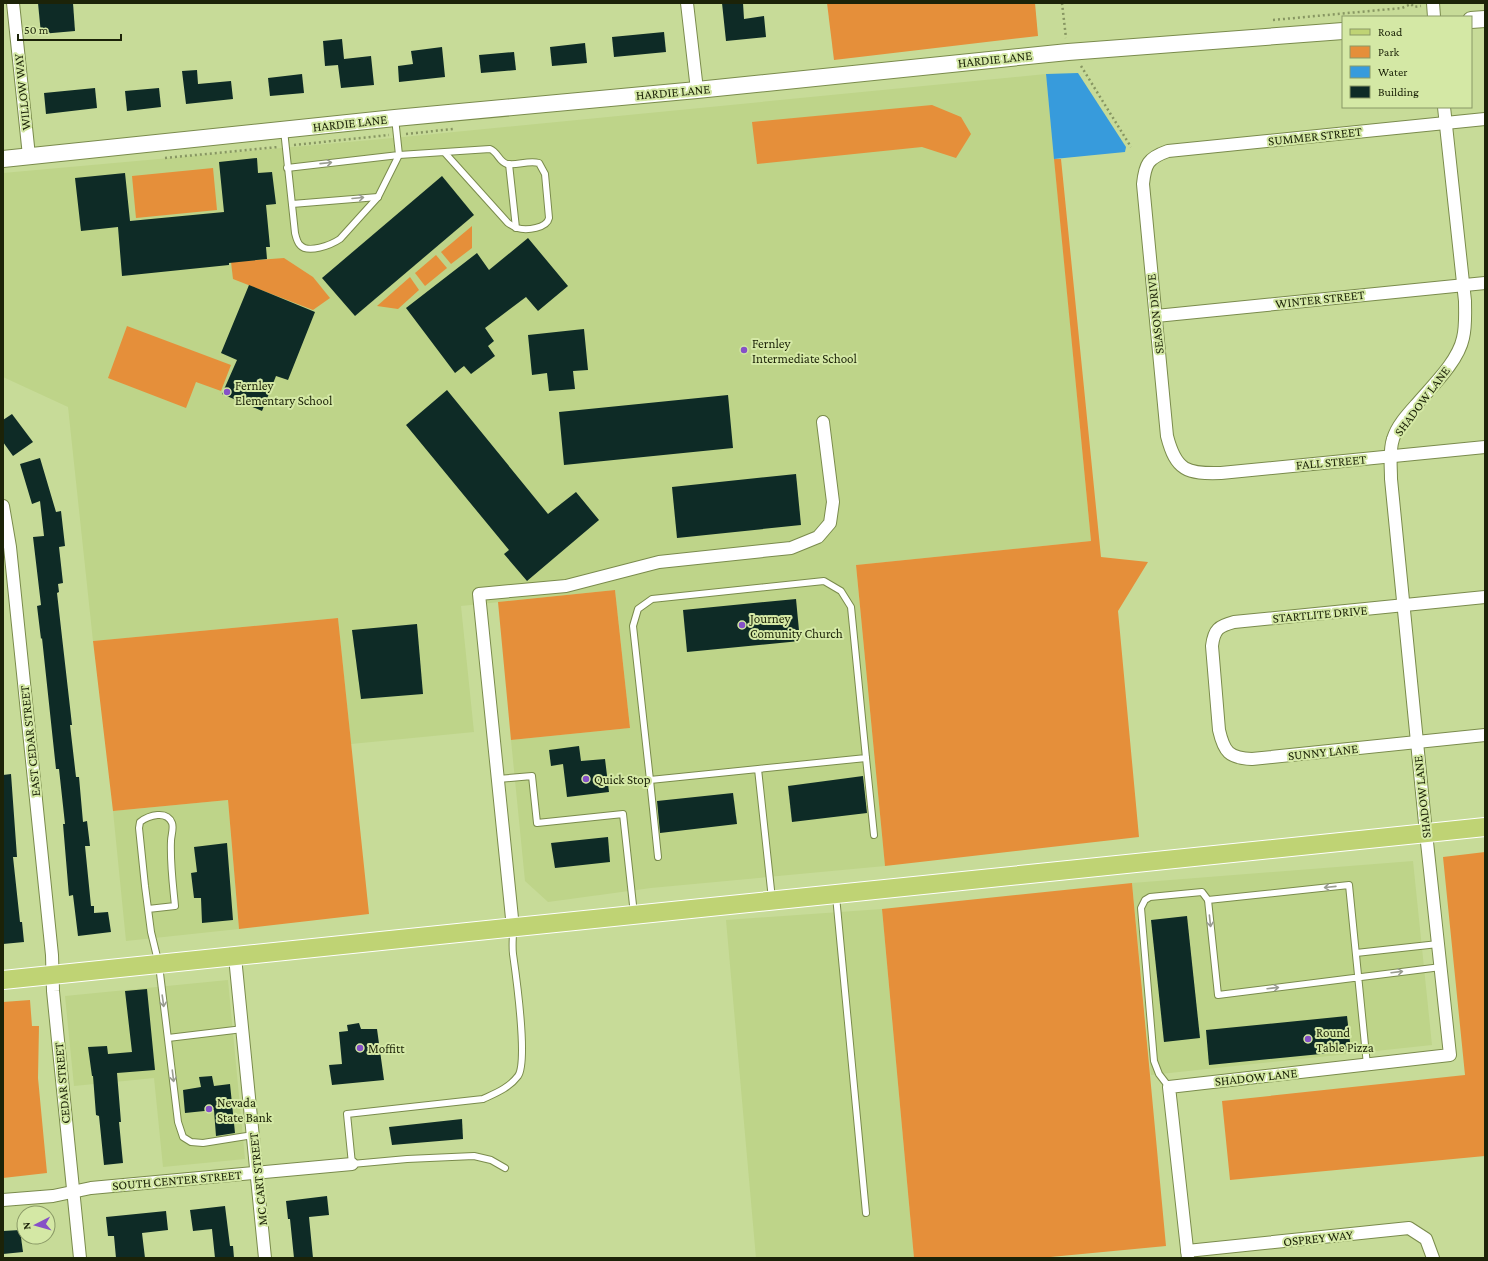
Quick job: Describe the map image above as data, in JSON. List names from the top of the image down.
{
  "streets": {
    "street": [
      "HARDIE LANE",
      "WILLOW WAY",
      "SUMMER STREET",
      "WINTER STREET",
      "SEASON DRIVE",
      "SHADOW LANE",
      "FALL STREET",
      "STARTLITE DRIVE",
      "EAST CEDAR STREET",
      "SUNNY LANE",
      "CEDAR STREET",
      "MC CART STREET",
      "SOUTH CENTER STREET",
      "OSPREY WAY"
    ]
  },
  "crossings": [
    ["HARDIE LANE", "WILLOW WAY"],
    ["SUMMER STREET", "SEASON DRIVE"],
    ["SUMMER STREET", "SHADOW LANE"],
    ["WINTER STREET", "SEASON DRIVE"],
    ["WINTER STREET", "SHADOW LANE"],
    ["SEASON DRIVE", "FALL STREET"],
    ["SHADOW LANE", "FALL STREET"],
    ["SHADOW LANE", "STARTLITE DRIVE"],
    ["SHADOW LANE", "SUNNY LANE"],
    ["STARTLITE DRIVE", "SUNNY LANE"],
    ["EAST CEDAR STREET", "CEDAR STREET"],
    ["CEDAR STREET", "SOUTH CENTER STREET"],
    ["MC CART STREET", "SOUTH CENTER STREET"]
  ],
  "places": [
    "Fernley Intermediate School",
    "Fernley Elementary School",
    "Journey Comunity Church",
    "Quick Stop",
    "Round Table Pizza",
    "Moffitt",
    "Nevada State Bank"
  ],
  "legend": [
    "Road",
    "Park",
    "Water",
    "Building"
  ],
  "scale_bar": "50 m",
  "north": "left"
}
